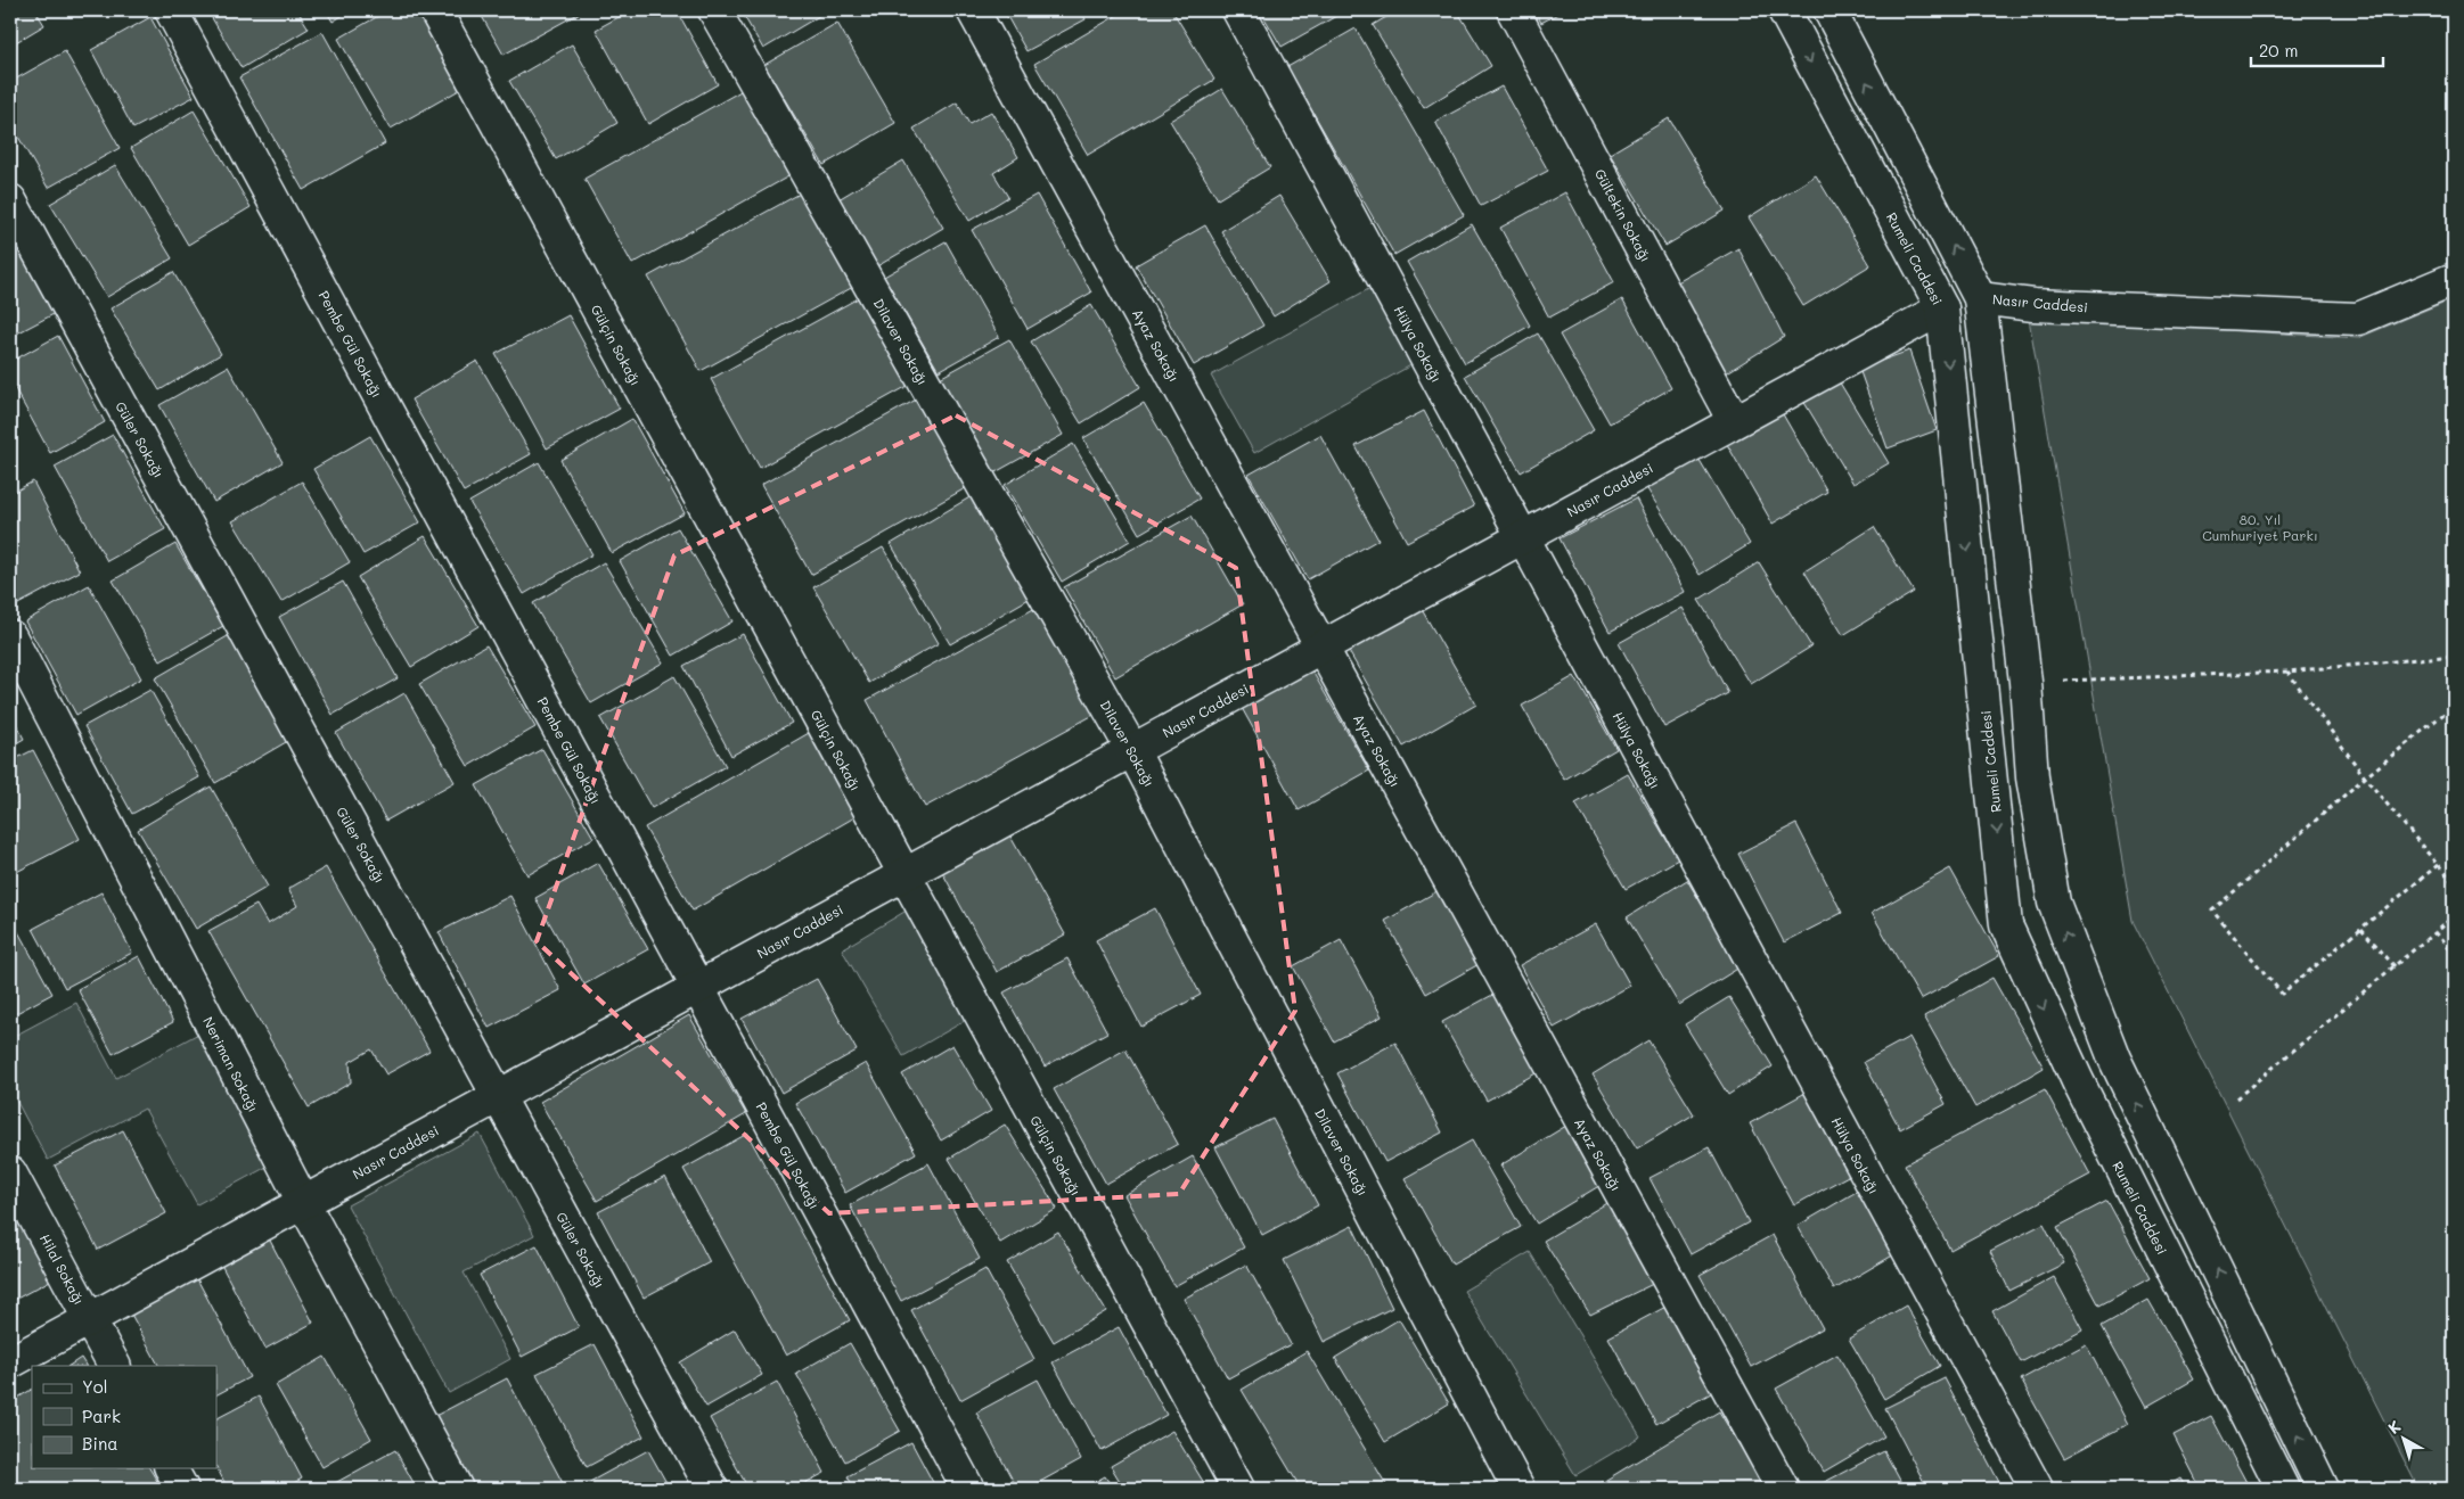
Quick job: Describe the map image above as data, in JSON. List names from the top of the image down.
{
  "streets": {
    "street": [
      "Gültekin Sokağı",
      "Rumeli Caddesi",
      "Nasır Caddesi",
      "Dilaver Sokağı",
      "Pembe Gül Sokağı",
      "Hülya Sokağı",
      "Gülçin Sokağı",
      "Ayaz Sokağı",
      "Güler Sokağı",
      "Neriman Sokağı",
      "Hilal Sokağı"
    ]
  },
  "crossings": [
    ["Gültekin Sokağı", "Nasır Caddesi"],
    ["Rumeli Caddesi", "Nasır Caddesi"],
    ["Nasır Caddesi", "Dilaver Sokağı"],
    ["Nasır Caddesi", "Pembe Gül Sokağı"],
    ["Nasır Caddesi", "Hülya Sokağı"],
    ["Nasır Caddesi", "Gülçin Sokağı"],
    ["Nasır Caddesi", "Ayaz Sokağı"],
    ["Nasır Caddesi", "Güler Sokağı"],
    ["Nasır Caddesi", "Neriman Sokağı"],
    ["Nasır Caddesi", "Hilal Sokağı"]
  ],
  "parks": ["80. Yıl Cumhuriyet Parkı"],
  "legend": ["Yol", "Park", "Bina"],
  "scale_bar": "20 m",
  "north": "top left"
}
